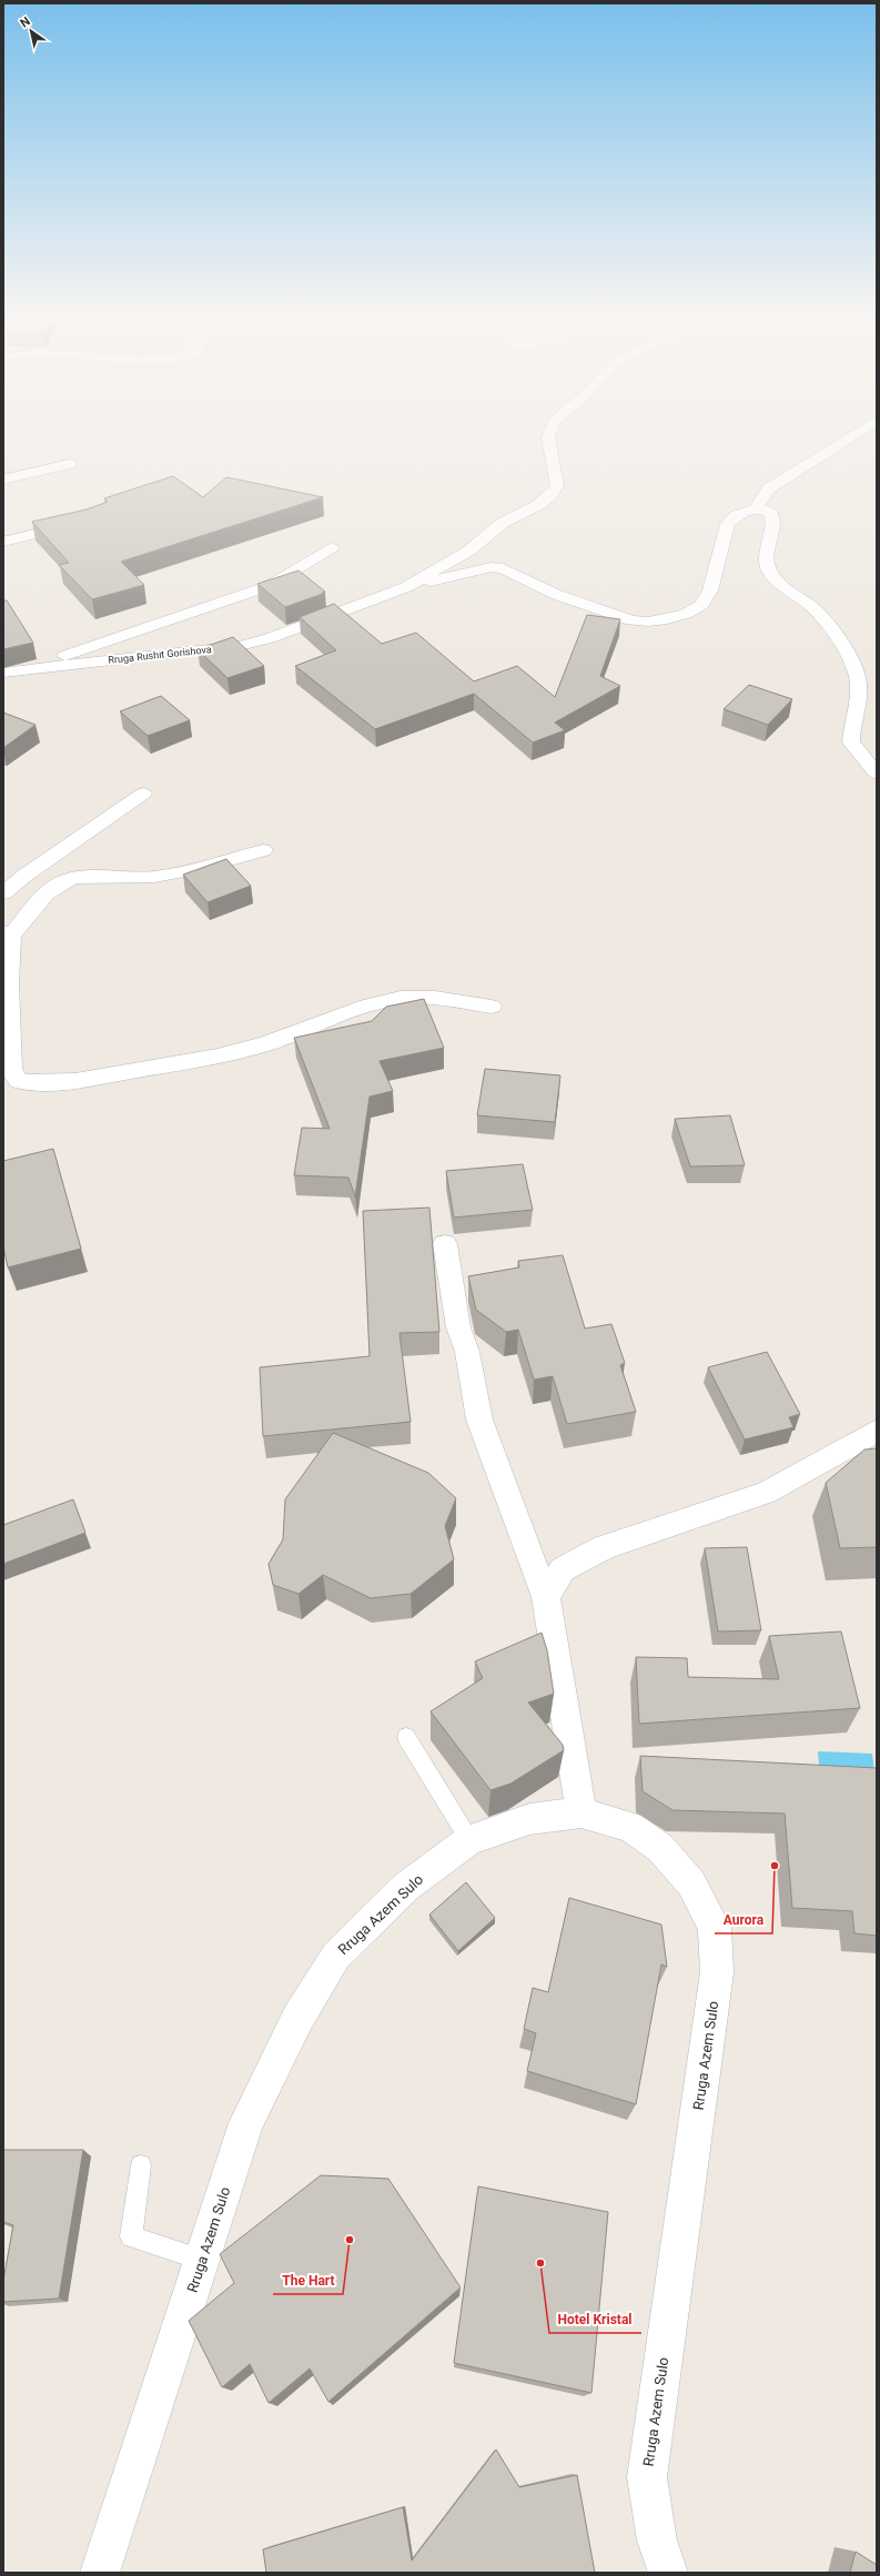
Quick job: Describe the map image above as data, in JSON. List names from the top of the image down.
{
  "streets": {
    "street": ["Rruga Rushit Gorishova", "Rruga Azem Sulo"]
  },
  "places": ["Aurora", "The Hart", "Hotel Kristal"],
  "north": "top left"
}
